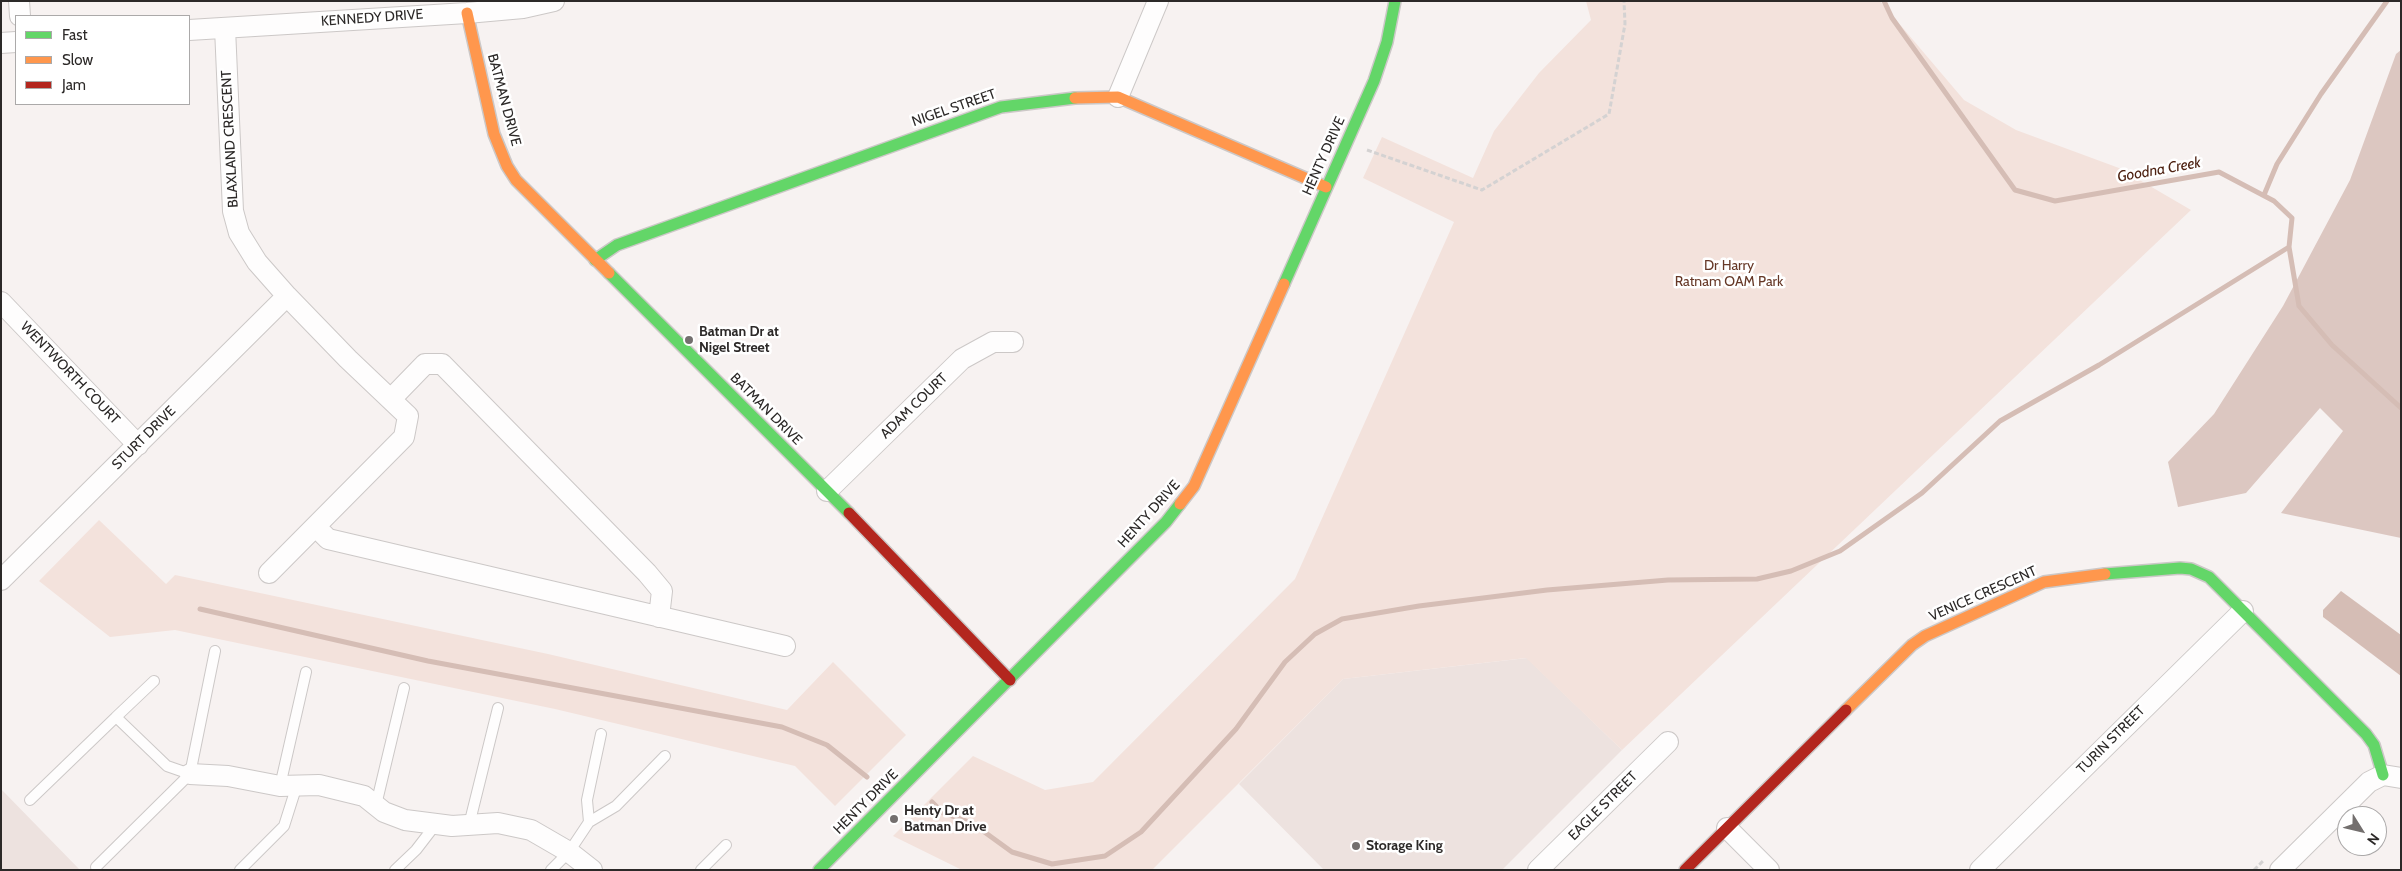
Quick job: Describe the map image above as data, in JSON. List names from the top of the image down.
{
  "streets": {
    "street": [
      "KENNEDY DRIVE",
      "BATMAN DRIVE",
      "NIGEL STREET",
      "BLAXLAND CRESCENT",
      "HENTY DRIVE",
      "WENTWORTH COURT",
      "ADAM COURT",
      "STURT DRIVE",
      "VENICE CRESCENT",
      "TURIN STREET",
      "EAGLE STREET"
    ]
  },
  "crossings": [
    ["KENNEDY DRIVE", "BATMAN DRIVE"],
    ["KENNEDY DRIVE", "BLAXLAND CRESCENT"],
    ["BATMAN DRIVE", "NIGEL STREET"],
    ["BATMAN DRIVE", "HENTY DRIVE"],
    ["BATMAN DRIVE", "ADAM COURT"],
    ["NIGEL STREET", "HENTY DRIVE"],
    ["BLAXLAND CRESCENT", "STURT DRIVE"],
    ["WENTWORTH COURT", "STURT DRIVE"],
    ["VENICE CRESCENT", "TURIN STREET"]
  ],
  "water": ["Goodna Creek"],
  "parks": ["Dr Harry Ratnam OAM Park"],
  "places": ["Batman Dr at Nigel Street", "Henty Dr at Batman Drive", "Storage King"],
  "legend": ["Fast", "Slow", "Jam"],
  "north": "bottom right"
}
